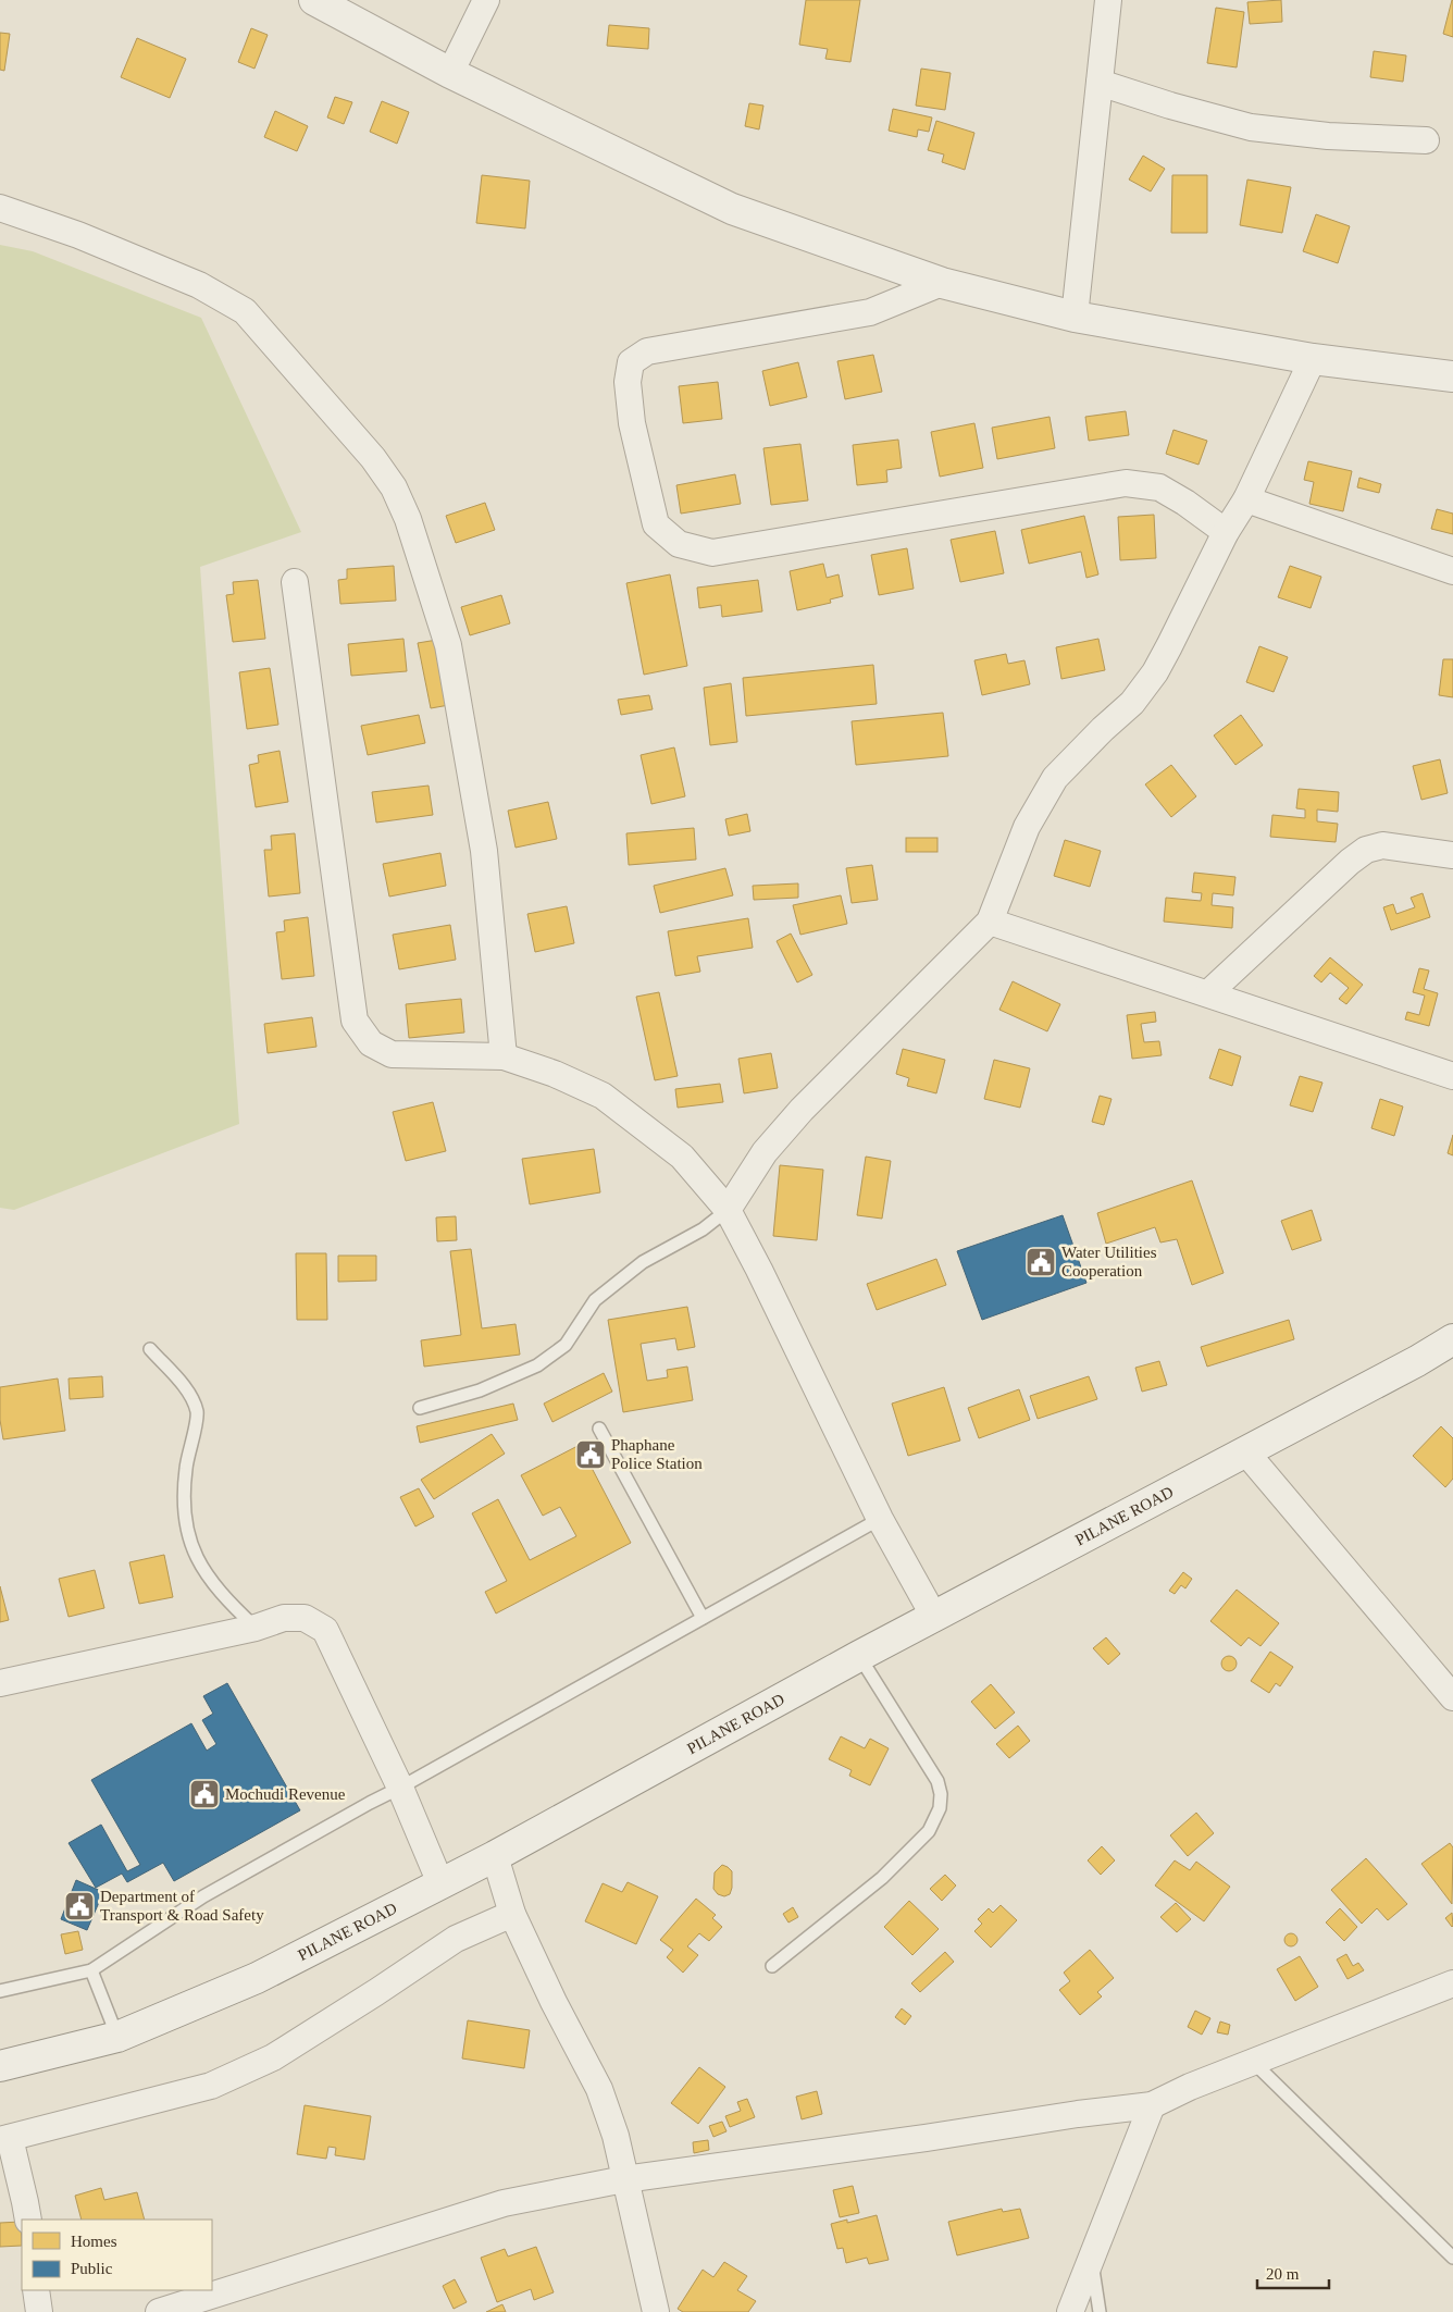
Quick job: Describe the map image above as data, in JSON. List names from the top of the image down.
{
  "streets": {
    "main road": ["PILANE ROAD"]
  },
  "places": {
    "public building": [
      "Water Utilities Cooperation",
      "Phaphane Police Station",
      "Mochudi Revenue",
      "Department of Transport & Road Safety"
    ]
  },
  "legend": ["Homes", "Public"],
  "scale_bar": "20 m"
}
